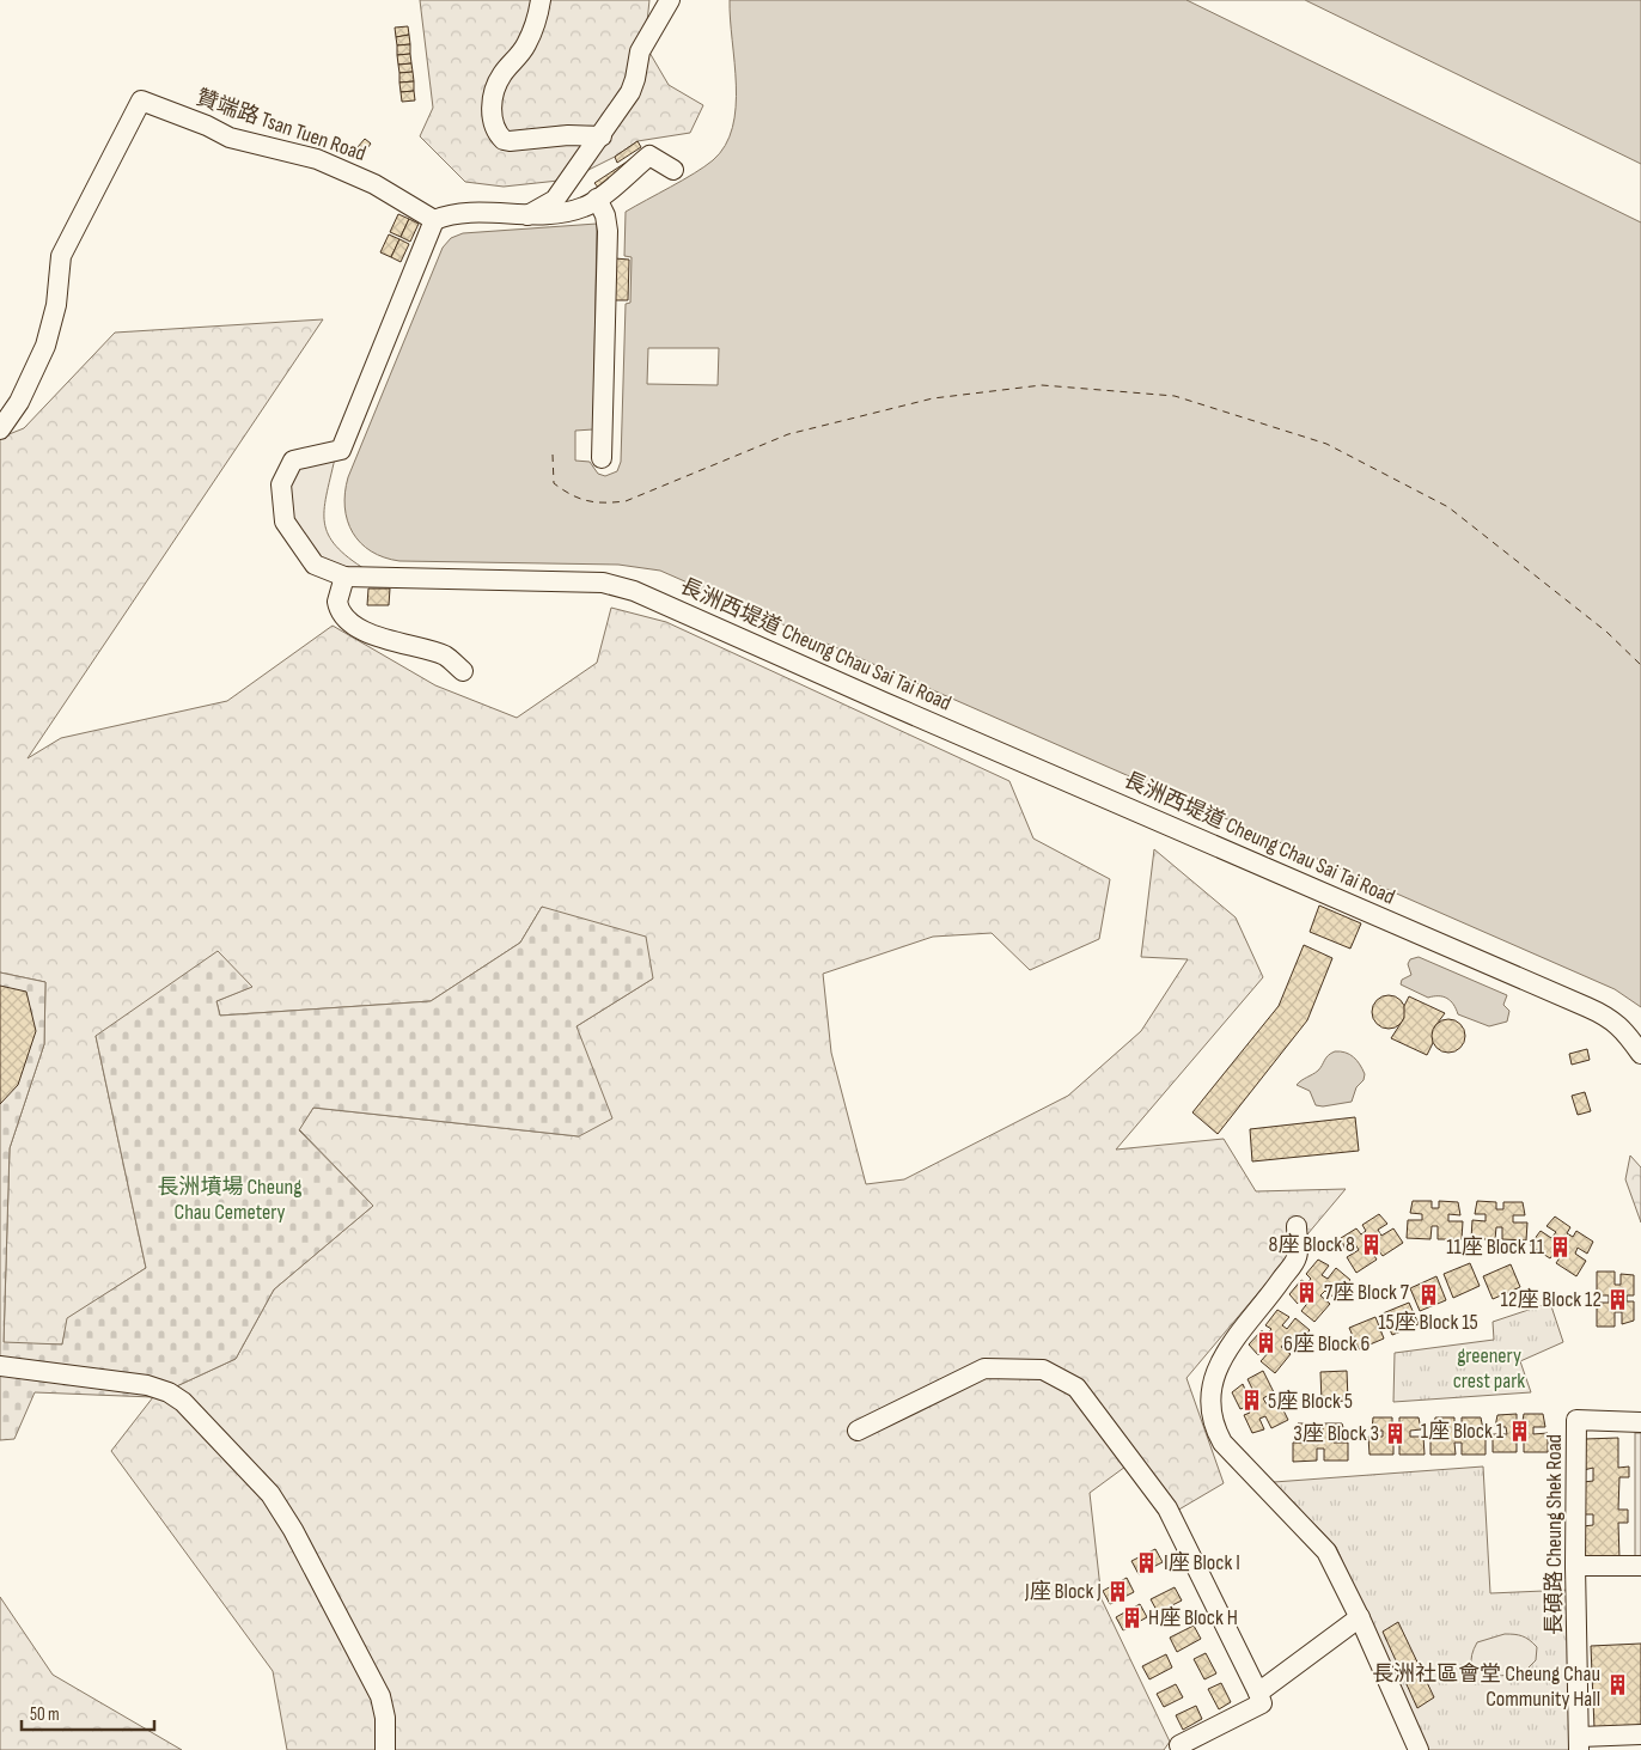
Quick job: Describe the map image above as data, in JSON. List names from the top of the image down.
{
  "streets": {
    "street": ["贊端路 Tsan Tuen Road", "長洲西堤道 Cheung Chau Sai Tai Road", "長碩路 Cheung Shek Road"]
  },
  "crossings": [
    ["贊端路 Tsan Tuen Road", "長洲西堤道 Cheung Chau Sai Tai Road"]
  ],
  "parks": ["長洲墳場 Cheung Chau Cemetery", "greenery crest park"],
  "places": {
    "building": [
      "8座 Block 8",
      "11座 Block 11",
      "7座 Block 7",
      "15座 Block 15",
      "12座 Block 12",
      "6座 Block 6",
      "5座 Block 5",
      "1座 Block 1",
      "3座 Block 3",
      "I座 Block I",
      "J座 Block J",
      "H座 Block H",
      "長洲社區會堂 Cheung Chau Community Hall"
    ]
  },
  "scale_bar": "50 m"
}
